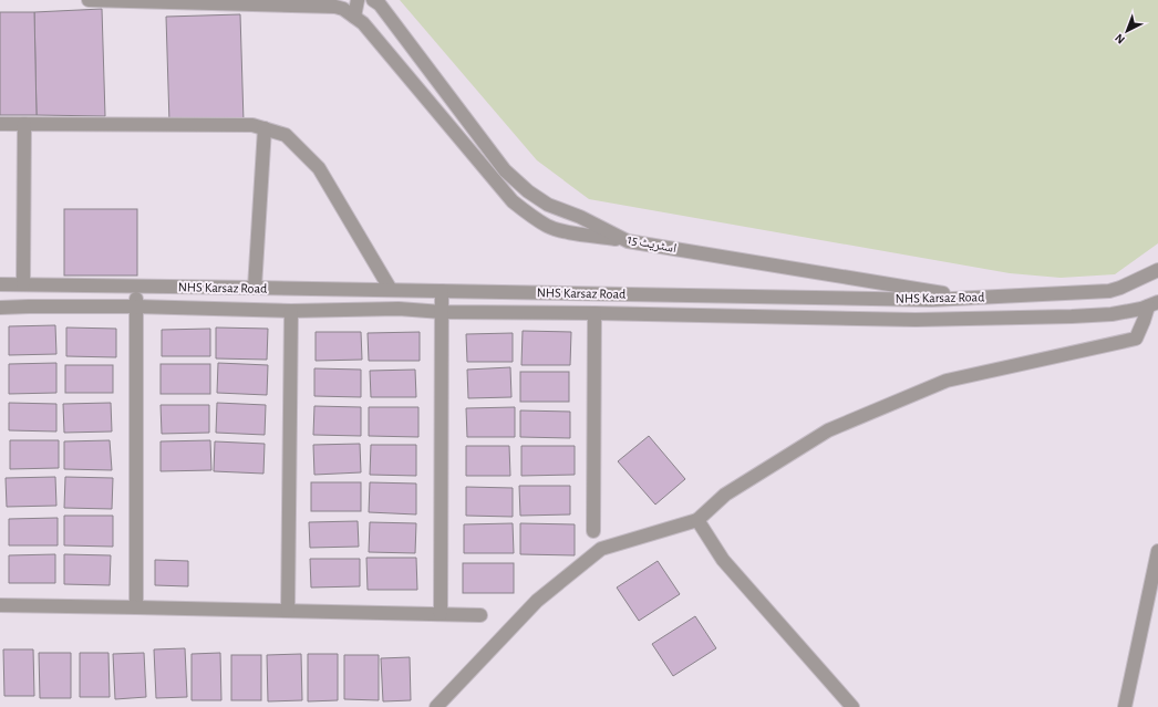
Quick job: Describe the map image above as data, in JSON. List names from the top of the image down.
{
  "streets": {
    "street": ["اسٹریٹ 15", "NHS Karsaz Road"]
  },
  "crossings": [
    ["اسٹریٹ 15", "NHS Karsaz Road"]
  ],
  "north": "bottom left"
}
